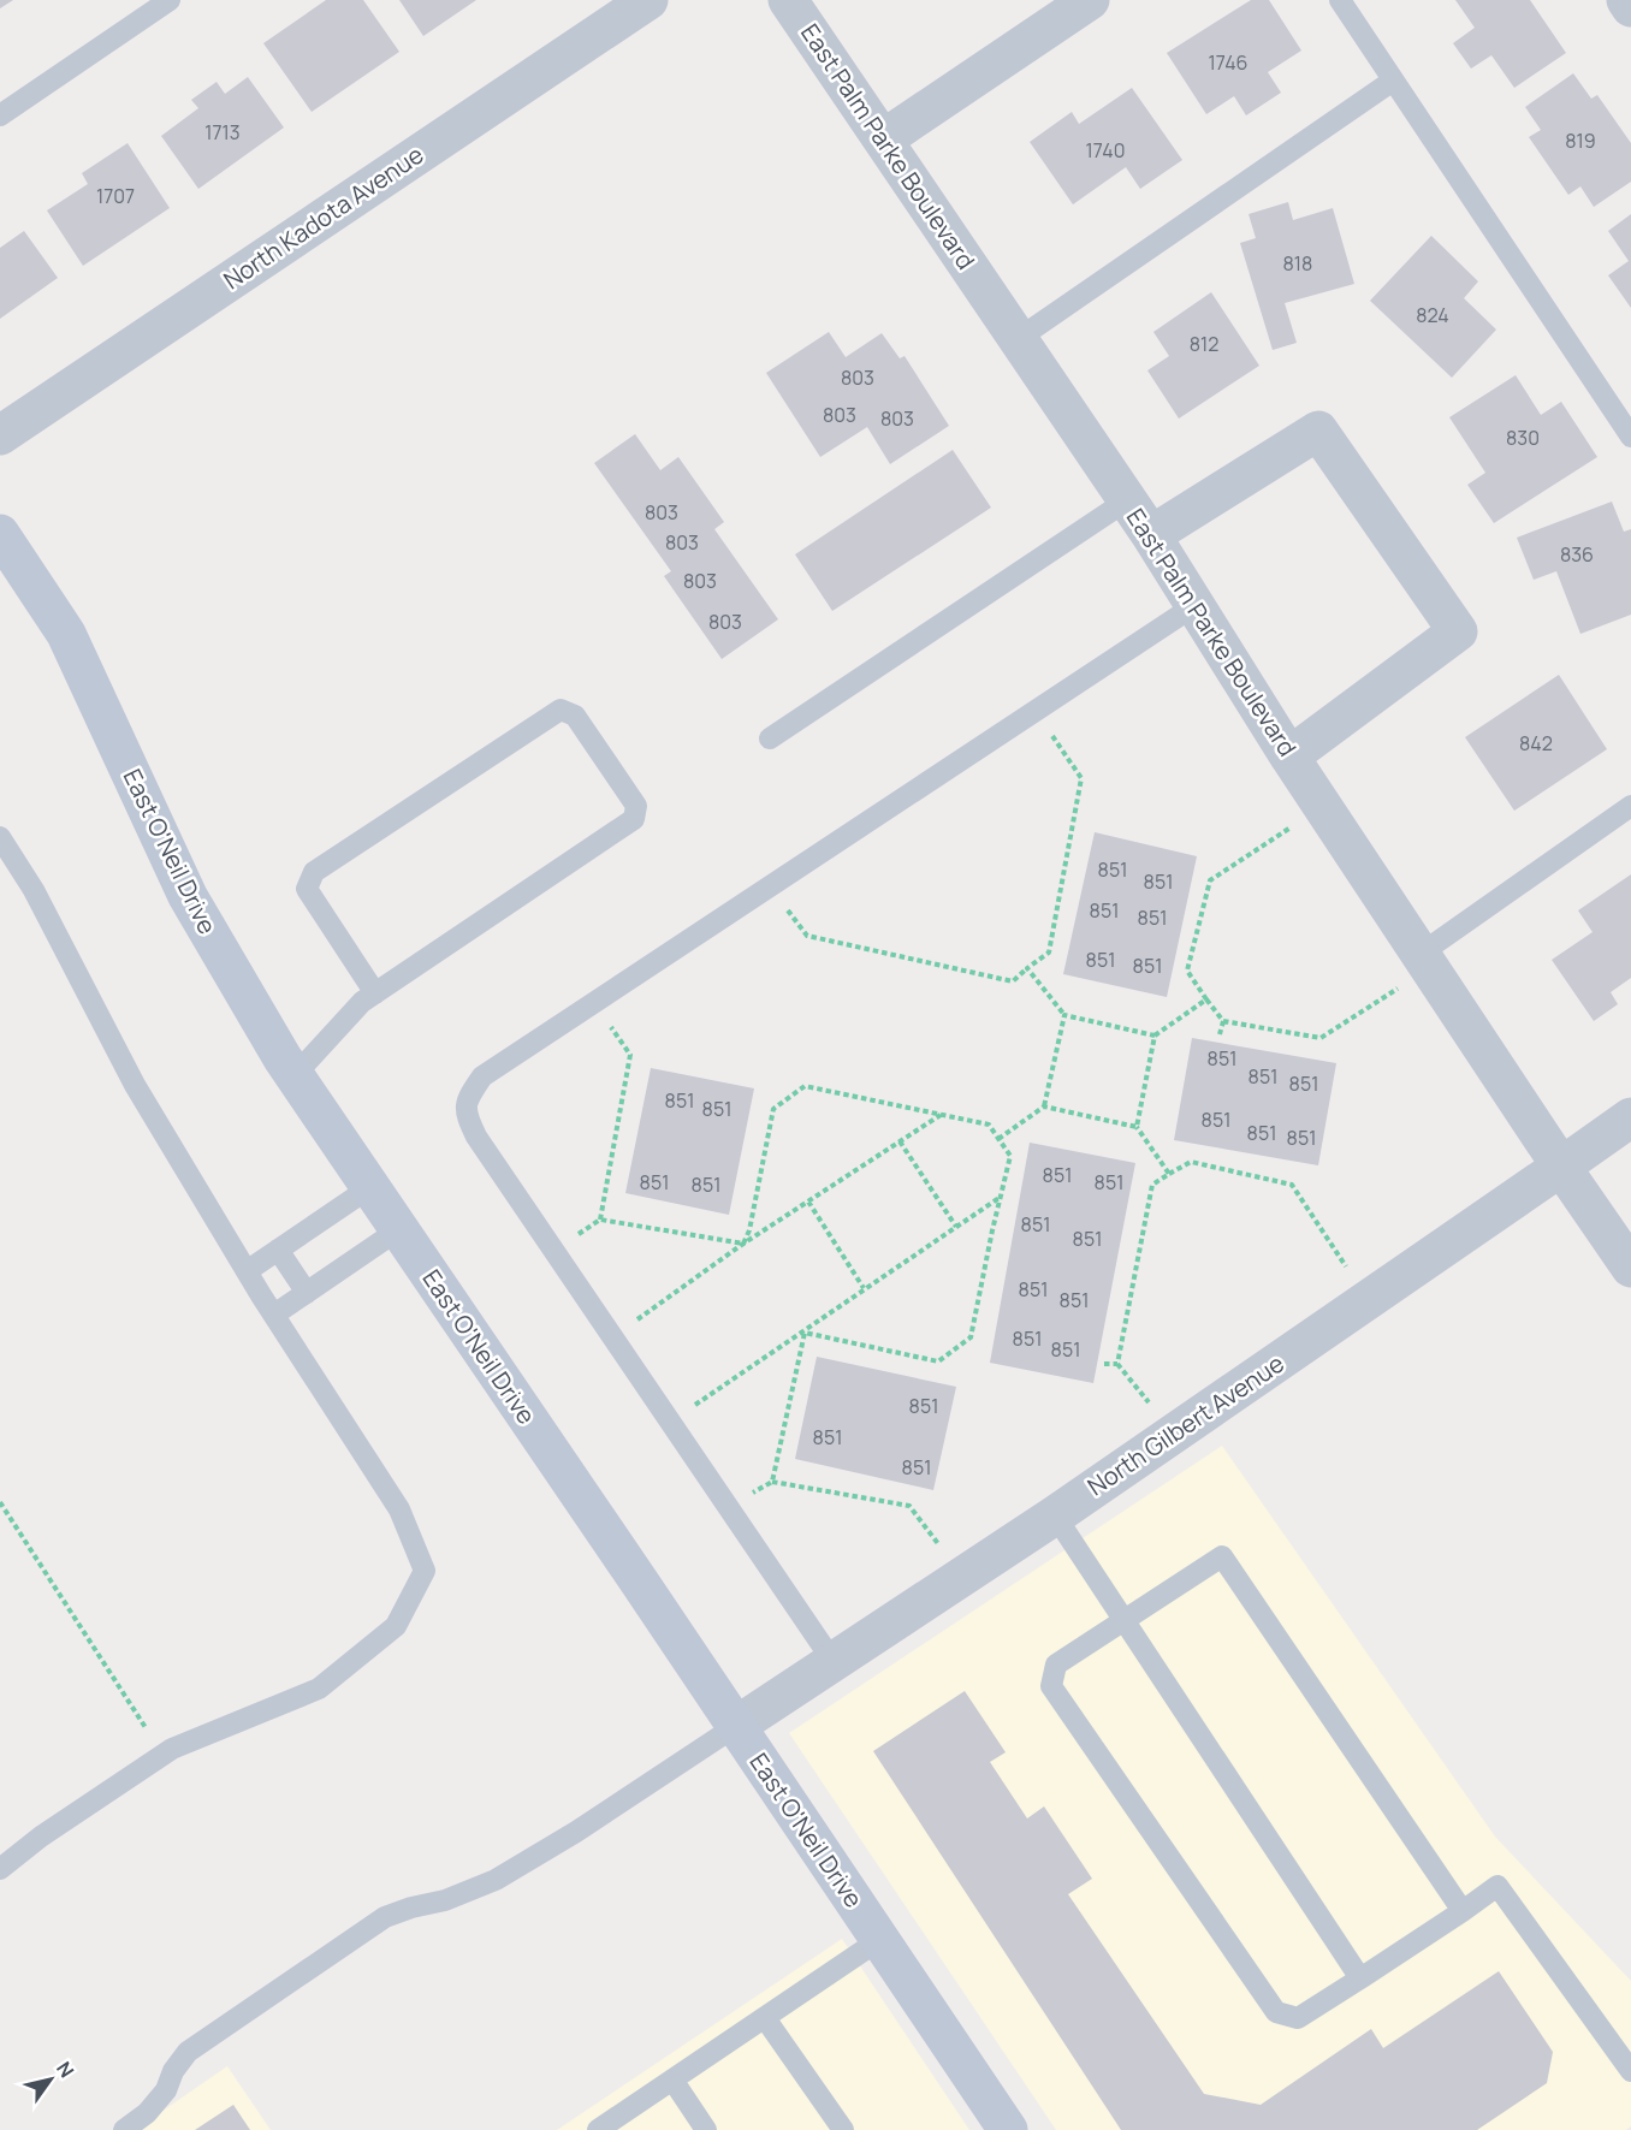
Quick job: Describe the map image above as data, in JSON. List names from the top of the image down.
{
  "streets": {
    "street": [
      "East Palm Parke Boulevard",
      "North Kadota Avenue",
      "East O'Neil Drive",
      "North Gilbert Avenue"
    ]
  },
  "crossings": [
    ["East Palm Parke Boulevard", "North Gilbert Avenue"],
    ["East O'Neil Drive", "North Gilbert Avenue"]
  ],
  "house_numbers": [
    "1746",
    "1713",
    "819",
    "1740",
    "1707",
    "818",
    "824",
    "812",
    "803",
    "803",
    "803",
    "830",
    "803",
    "803",
    "836",
    "803",
    "803",
    "842",
    "851",
    "851",
    "851",
    "851",
    "851",
    "851",
    "851",
    "851",
    "851",
    "851",
    "851",
    "851",
    "851",
    "851",
    "851",
    "851",
    "851",
    "851",
    "851",
    "851",
    "851",
    "851",
    "851",
    "851",
    "851",
    "851",
    "851"
  ],
  "north": "top right"
}
